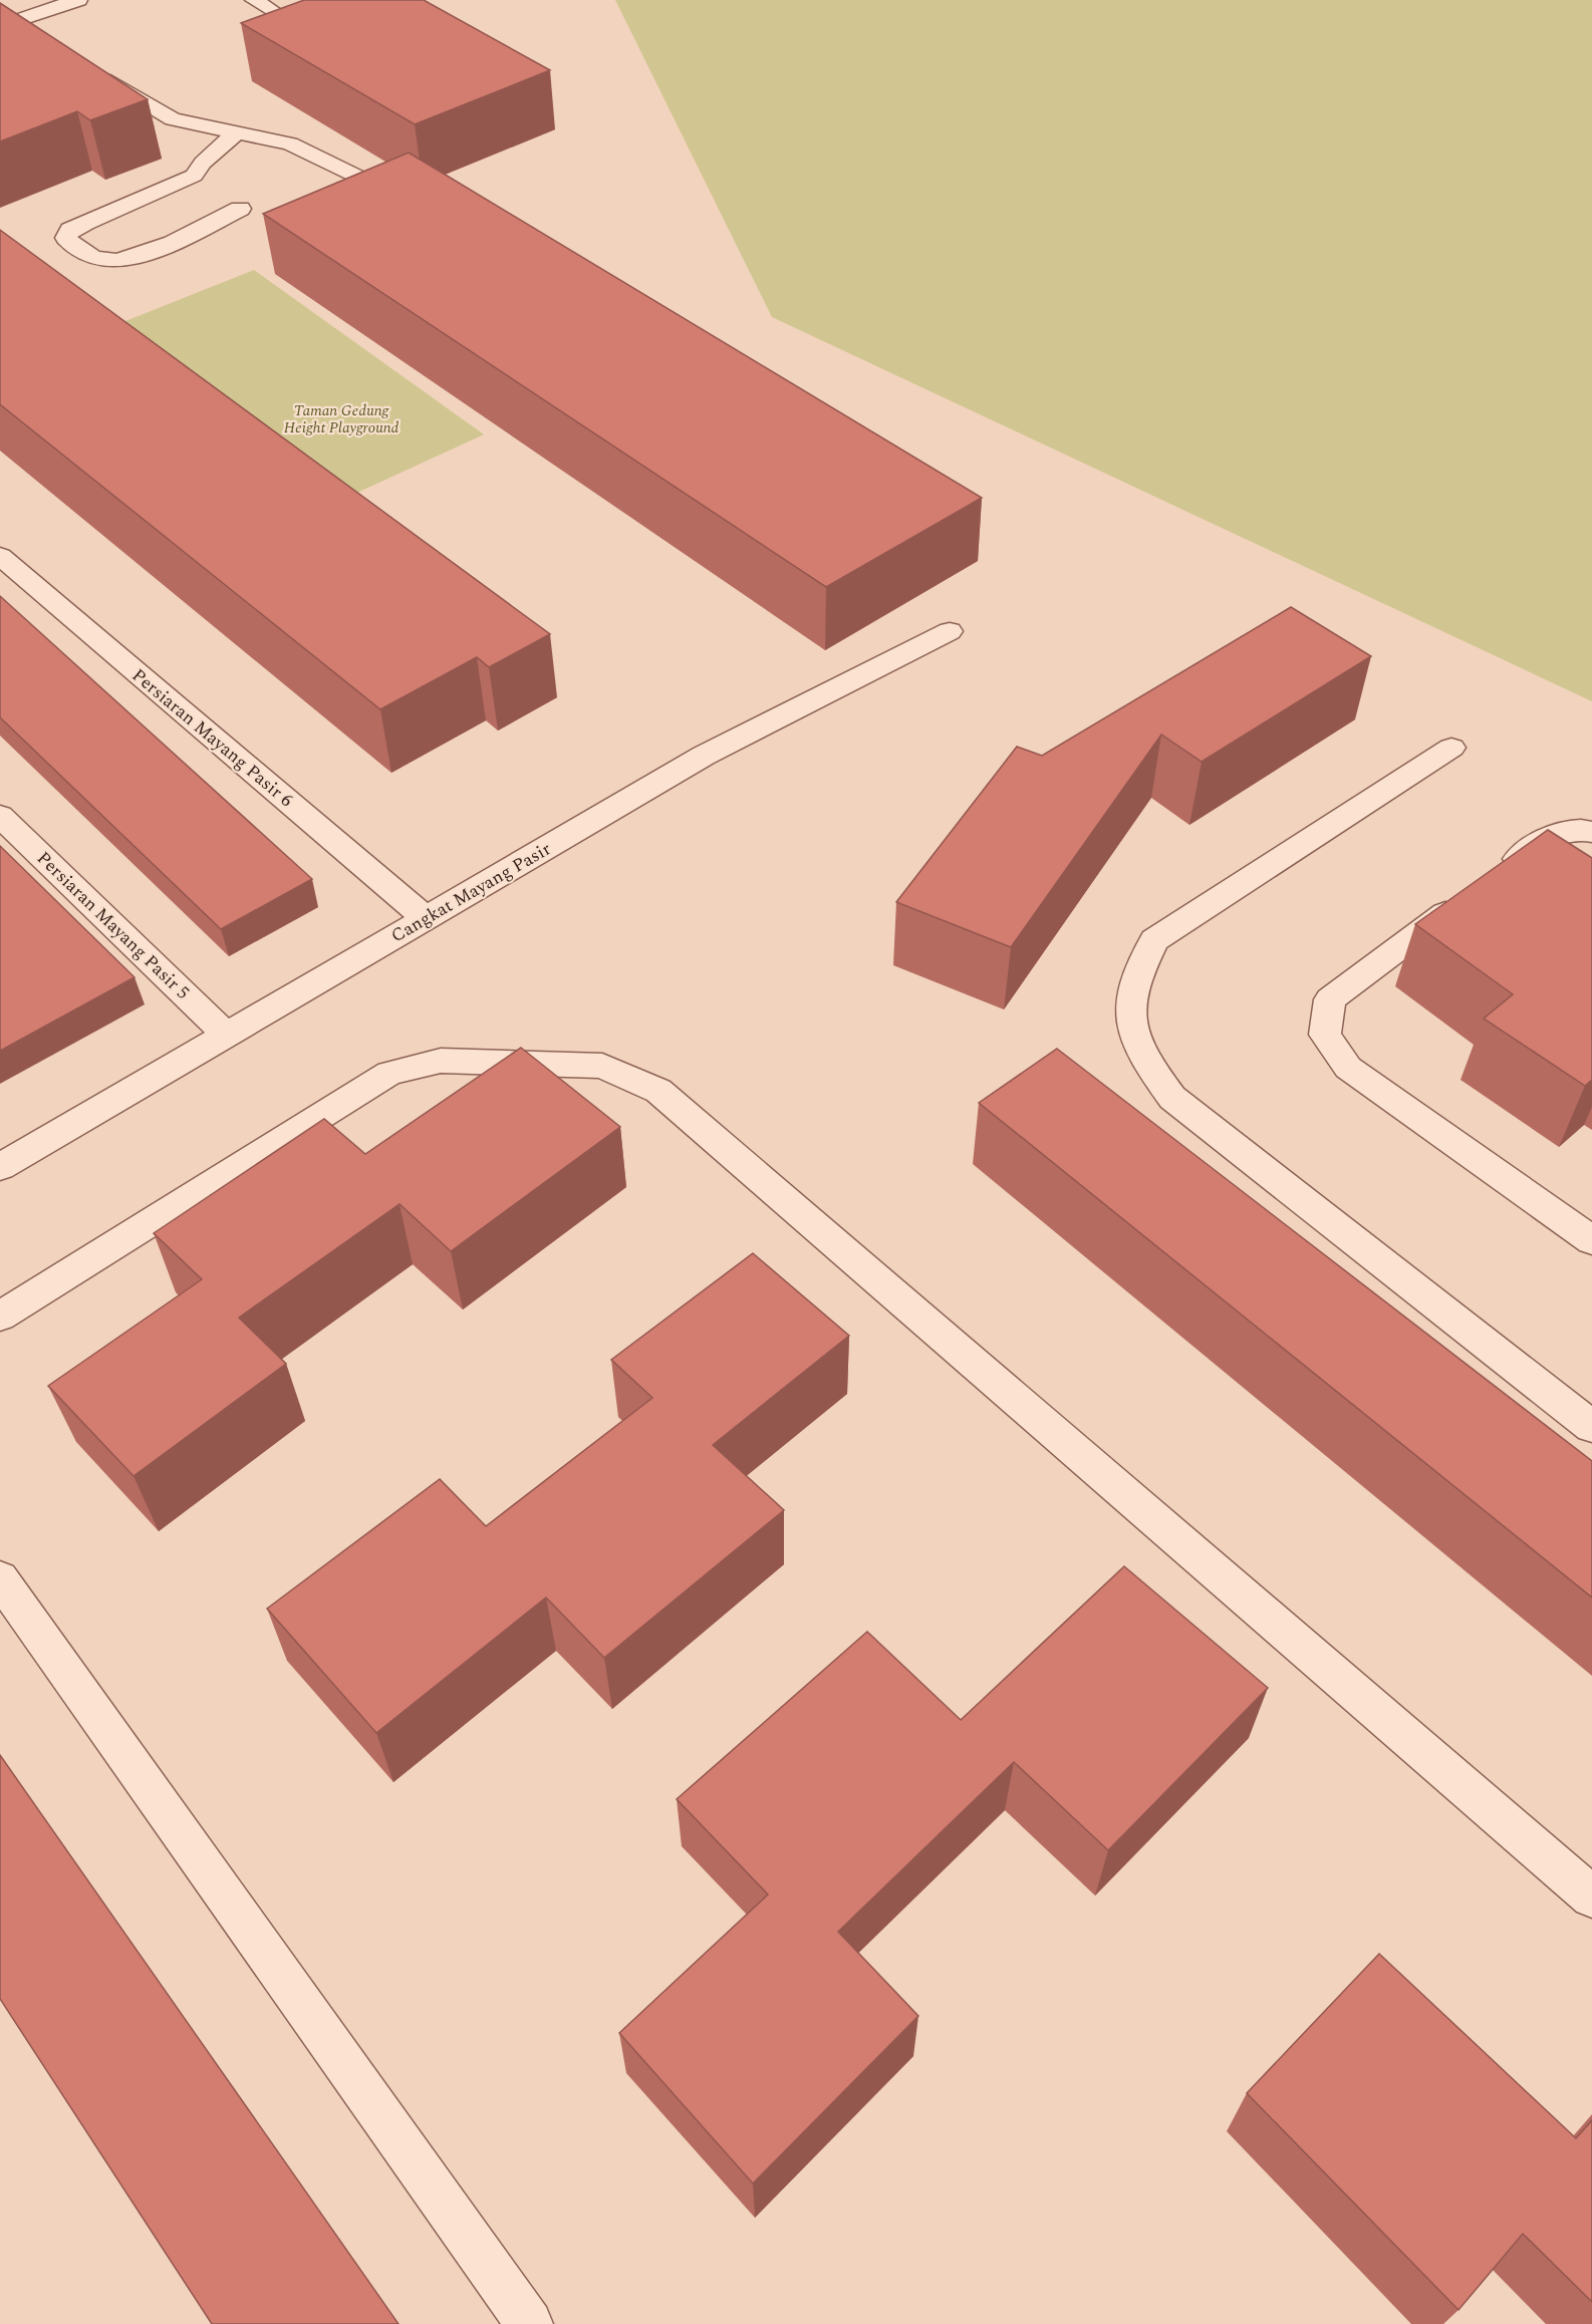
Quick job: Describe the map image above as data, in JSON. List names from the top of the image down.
{
  "streets": {
    "street": ["Persiaran Mayang Pasir 6", "Cangkat Mayang Pasir", "Persiaran Mayang Pasir 5"]
  },
  "crossings": [
    ["Persiaran Mayang Pasir 6", "Cangkat Mayang Pasir"],
    ["Cangkat Mayang Pasir", "Persiaran Mayang Pasir 5"]
  ],
  "parks": ["Taman Gedung Height Playground"]
}
